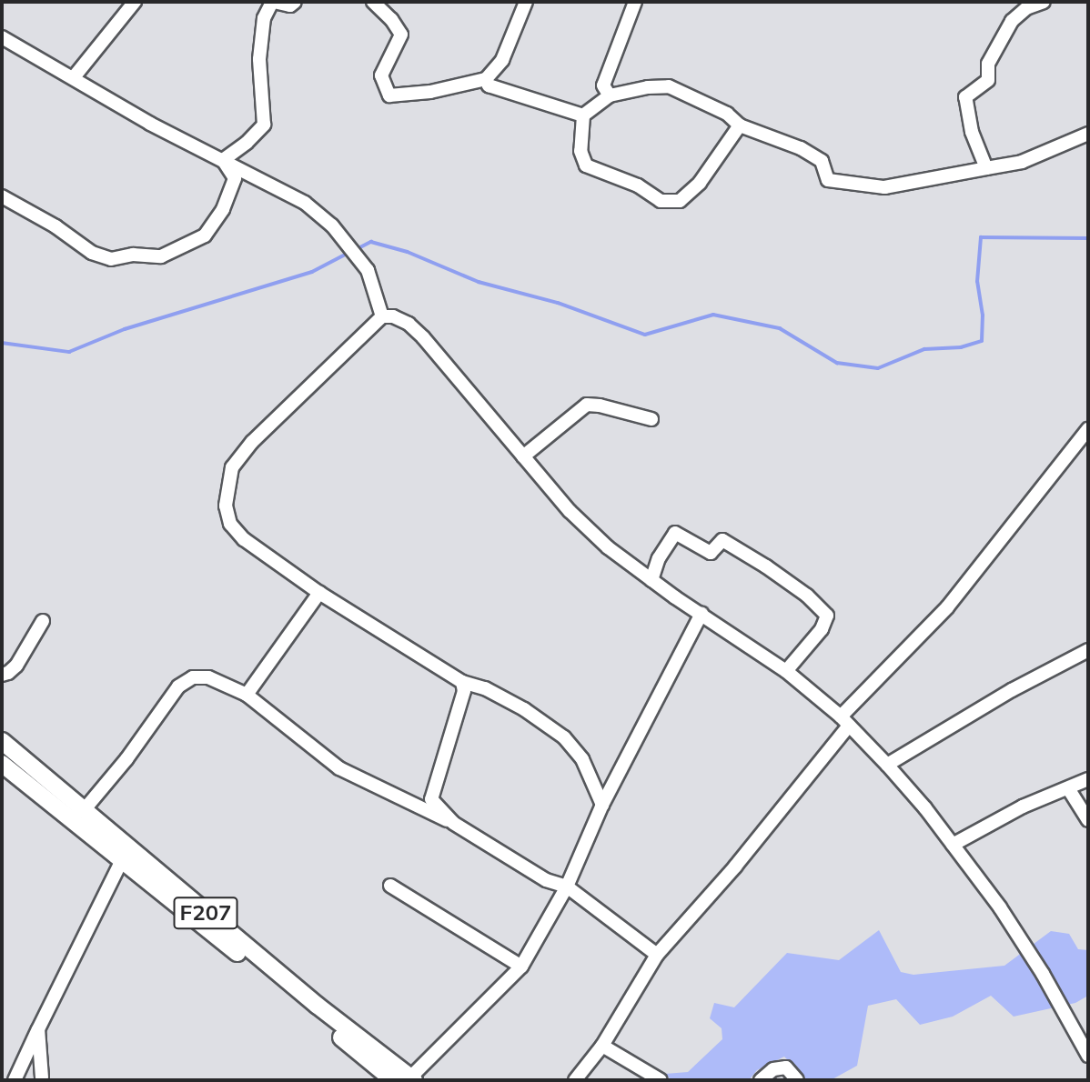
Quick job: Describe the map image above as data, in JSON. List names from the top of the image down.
{
  "streets": {
    "main road": ["F207"]
  }
}
